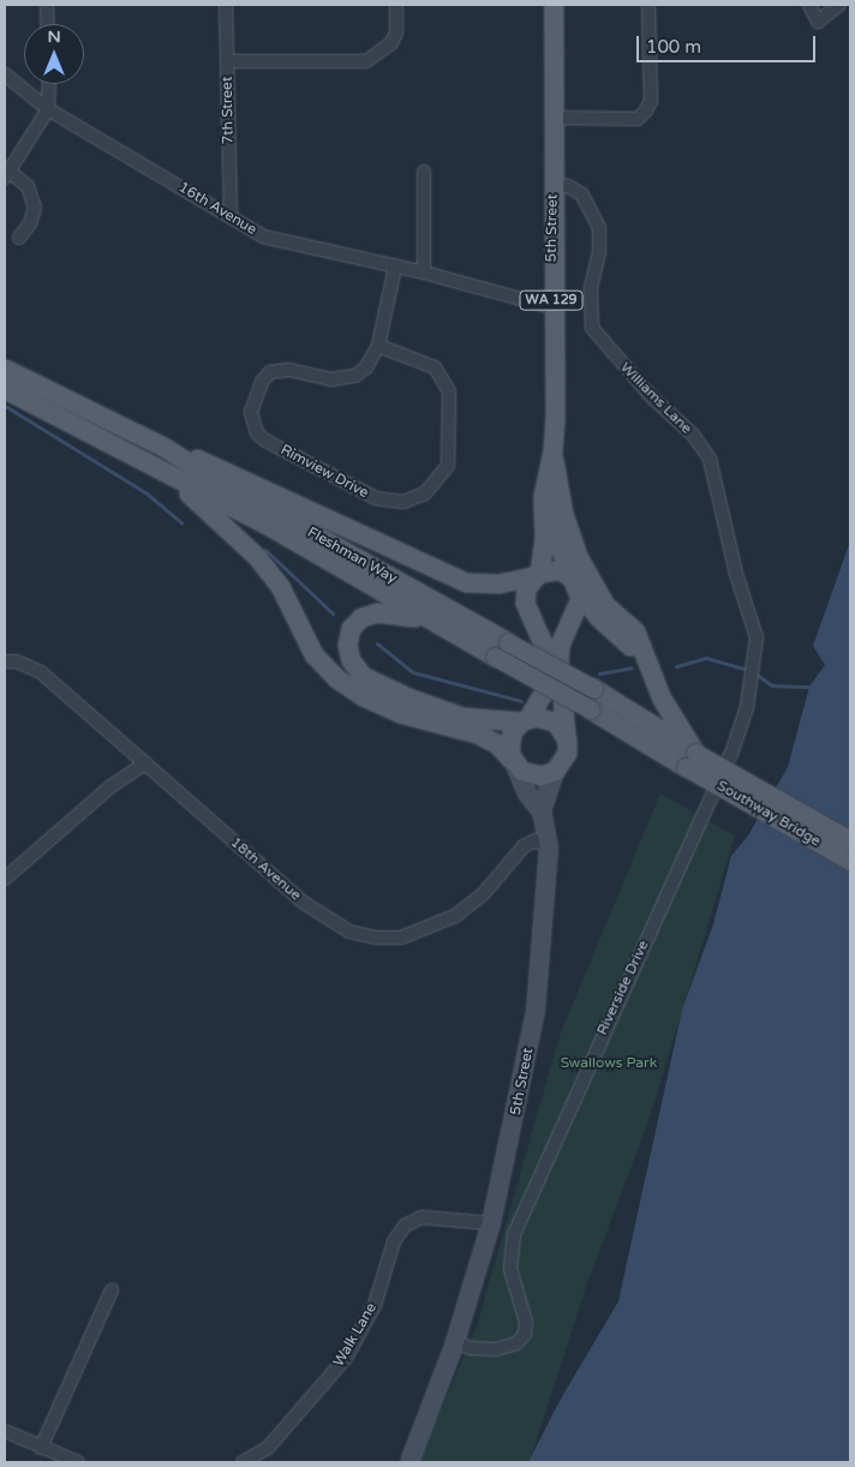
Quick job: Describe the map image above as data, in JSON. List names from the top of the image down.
{
  "streets": {
    "main road": [
      "5th Street",
      "WA 129",
      "Fleshman Way",
      "Southway Bridge"
    ],
    "street": [
      "7th Street",
      "16th Avenue",
      "Williams Lane",
      "Rimview Drive",
      "18th Avenue",
      "Riverside Drive",
      "Walk Lane"
    ]
  },
  "crossings": [
    ["7th Street", "16th Avenue"],
    ["16th Avenue", "5th Street"],
    ["16th Avenue", "Rimview Drive"],
    ["5th Street", "Williams Lane"],
    ["5th Street", "18th Avenue"],
    ["5th Street", "Riverside Drive"],
    ["5th Street", "Walk Lane"],
    ["Williams Lane", "Riverside Drive"],
    ["Fleshman Way", "Southway Bridge"]
  ],
  "parks": ["Swallows Park"],
  "scale_bar": "100 m",
  "north": "top"
}
